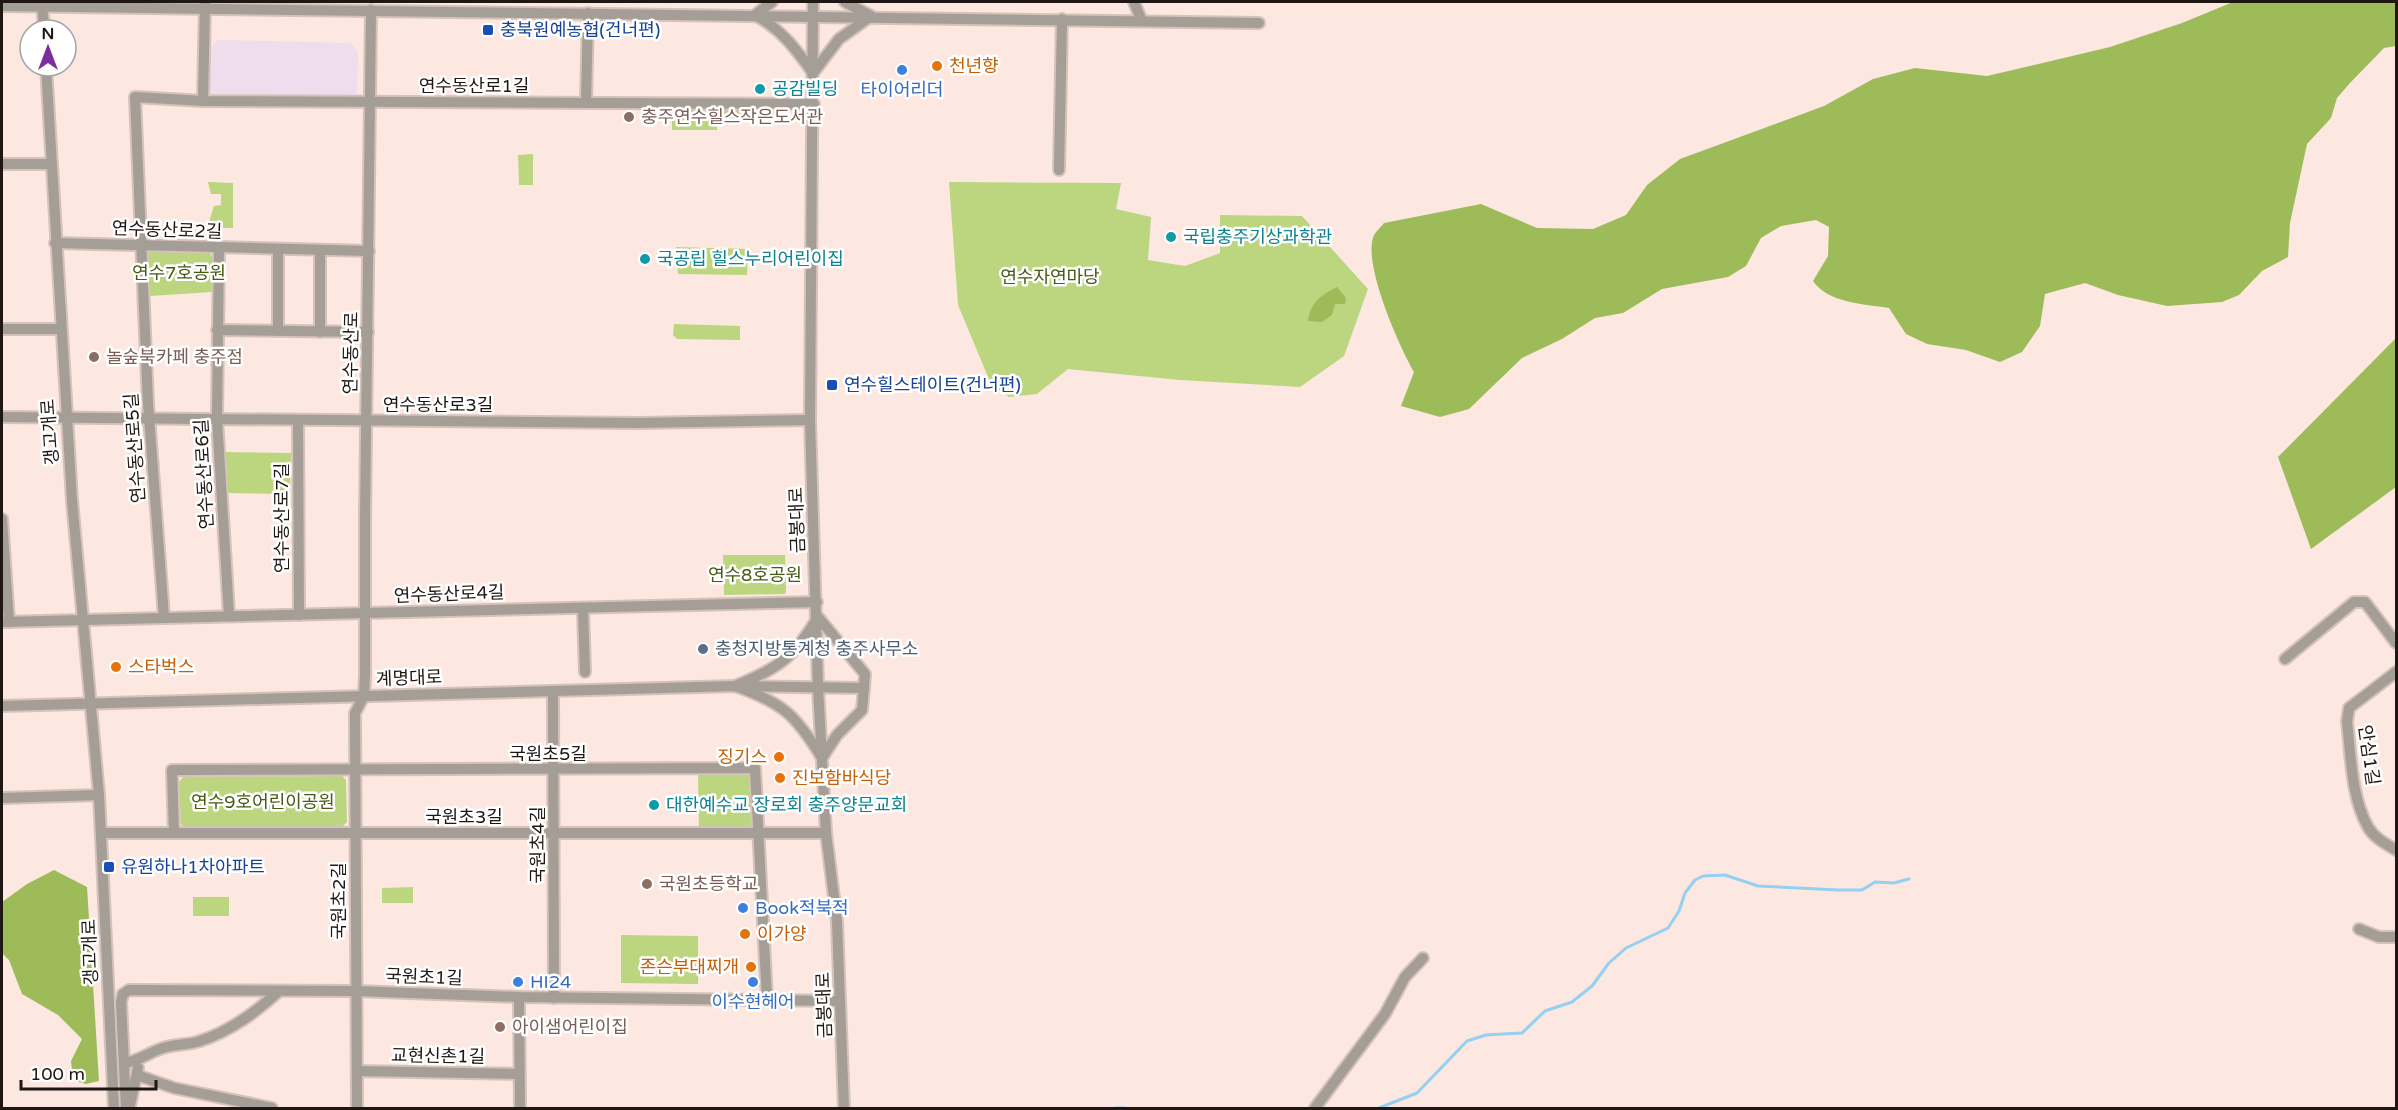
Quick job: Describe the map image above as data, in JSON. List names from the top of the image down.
{
  "streets": {
    "street": [
      "연수동산로1길",
      "연수동산로2길",
      "연수동산로",
      "연수동산로3길",
      "갱고개로",
      "연수동산로5길",
      "연수동산로6길",
      "연수동산로7길",
      "금봉대로",
      "연수동산로4길",
      "계명대로",
      "국원초5길",
      "안심1길",
      "국원초3길",
      "국원초4길",
      "국원초2길",
      "국원초1길",
      "교현신촌1길"
    ]
  },
  "crossings": [
    ["연수동산로1길", "연수동산로"],
    ["연수동산로1길", "연수동산로5길"],
    ["연수동산로1길", "금봉대로"],
    ["연수동산로2길", "연수동산로"],
    ["연수동산로2길", "갱고개로"],
    ["연수동산로2길", "연수동산로5길"],
    ["연수동산로2길", "연수동산로6길"],
    ["연수동산로", "연수동산로3길"],
    ["연수동산로", "연수동산로4길"],
    ["연수동산로", "계명대로"],
    ["연수동산로", "국원초2길"],
    ["연수동산로3길", "갱고개로"],
    ["연수동산로3길", "연수동산로5길"],
    ["연수동산로3길", "연수동산로6길"],
    ["연수동산로3길", "연수동산로7길"],
    ["연수동산로3길", "금봉대로"],
    ["갱고개로", "연수동산로4길"],
    ["갱고개로", "계명대로"],
    ["갱고개로", "국원초3길"],
    ["연수동산로5길", "연수동산로4길"],
    ["연수동산로6길", "연수동산로4길"],
    ["연수동산로7길", "연수동산로4길"],
    ["금봉대로", "연수동산로4길"],
    ["금봉대로", "계명대로"],
    ["금봉대로", "국원초3길"],
    ["금봉대로", "국원초1길"],
    ["계명대로", "국원초4길"],
    ["계명대로", "국원초2길"],
    ["국원초5길", "국원초3길"],
    ["국원초5길", "국원초4길"],
    ["국원초5길", "국원초2길"],
    ["국원초5길", "국원초1길"],
    ["국원초3길", "국원초4길"],
    ["국원초3길", "국원초2길"],
    ["국원초4길", "국원초1길"],
    ["국원초2길", "국원초1길"],
    ["국원초2길", "교현신촌1길"]
  ],
  "parks": [
    "연수7호공원",
    "연수자연마당",
    "연수8호공원",
    "연수9호어린이공원"
  ],
  "places": {
    "transit": ["충북원예농협(건너편)", "연수힐스테이트(건너편)", "유원하나1차아파트"],
    "other": [
      "천년향",
      "타이어리더",
      "공감빌딩",
      "충주연수힐스작은도서관",
      "국립충주기상과학관",
      "국공립 힐스누리어린이집",
      "놀숲북카페 충주점",
      "충청지방통계청 충주사무소",
      "스타벅스",
      "징기스",
      "진보함바식당",
      "대한예수교 장로회 충주양문교회",
      "국원초등학교",
      "Book적북적",
      "이가양",
      "존슨부대찌개",
      "HI24",
      "이수현헤어",
      "아이샘어린이집"
    ]
  },
  "scale_bar": "100 m",
  "north": "top"
}
